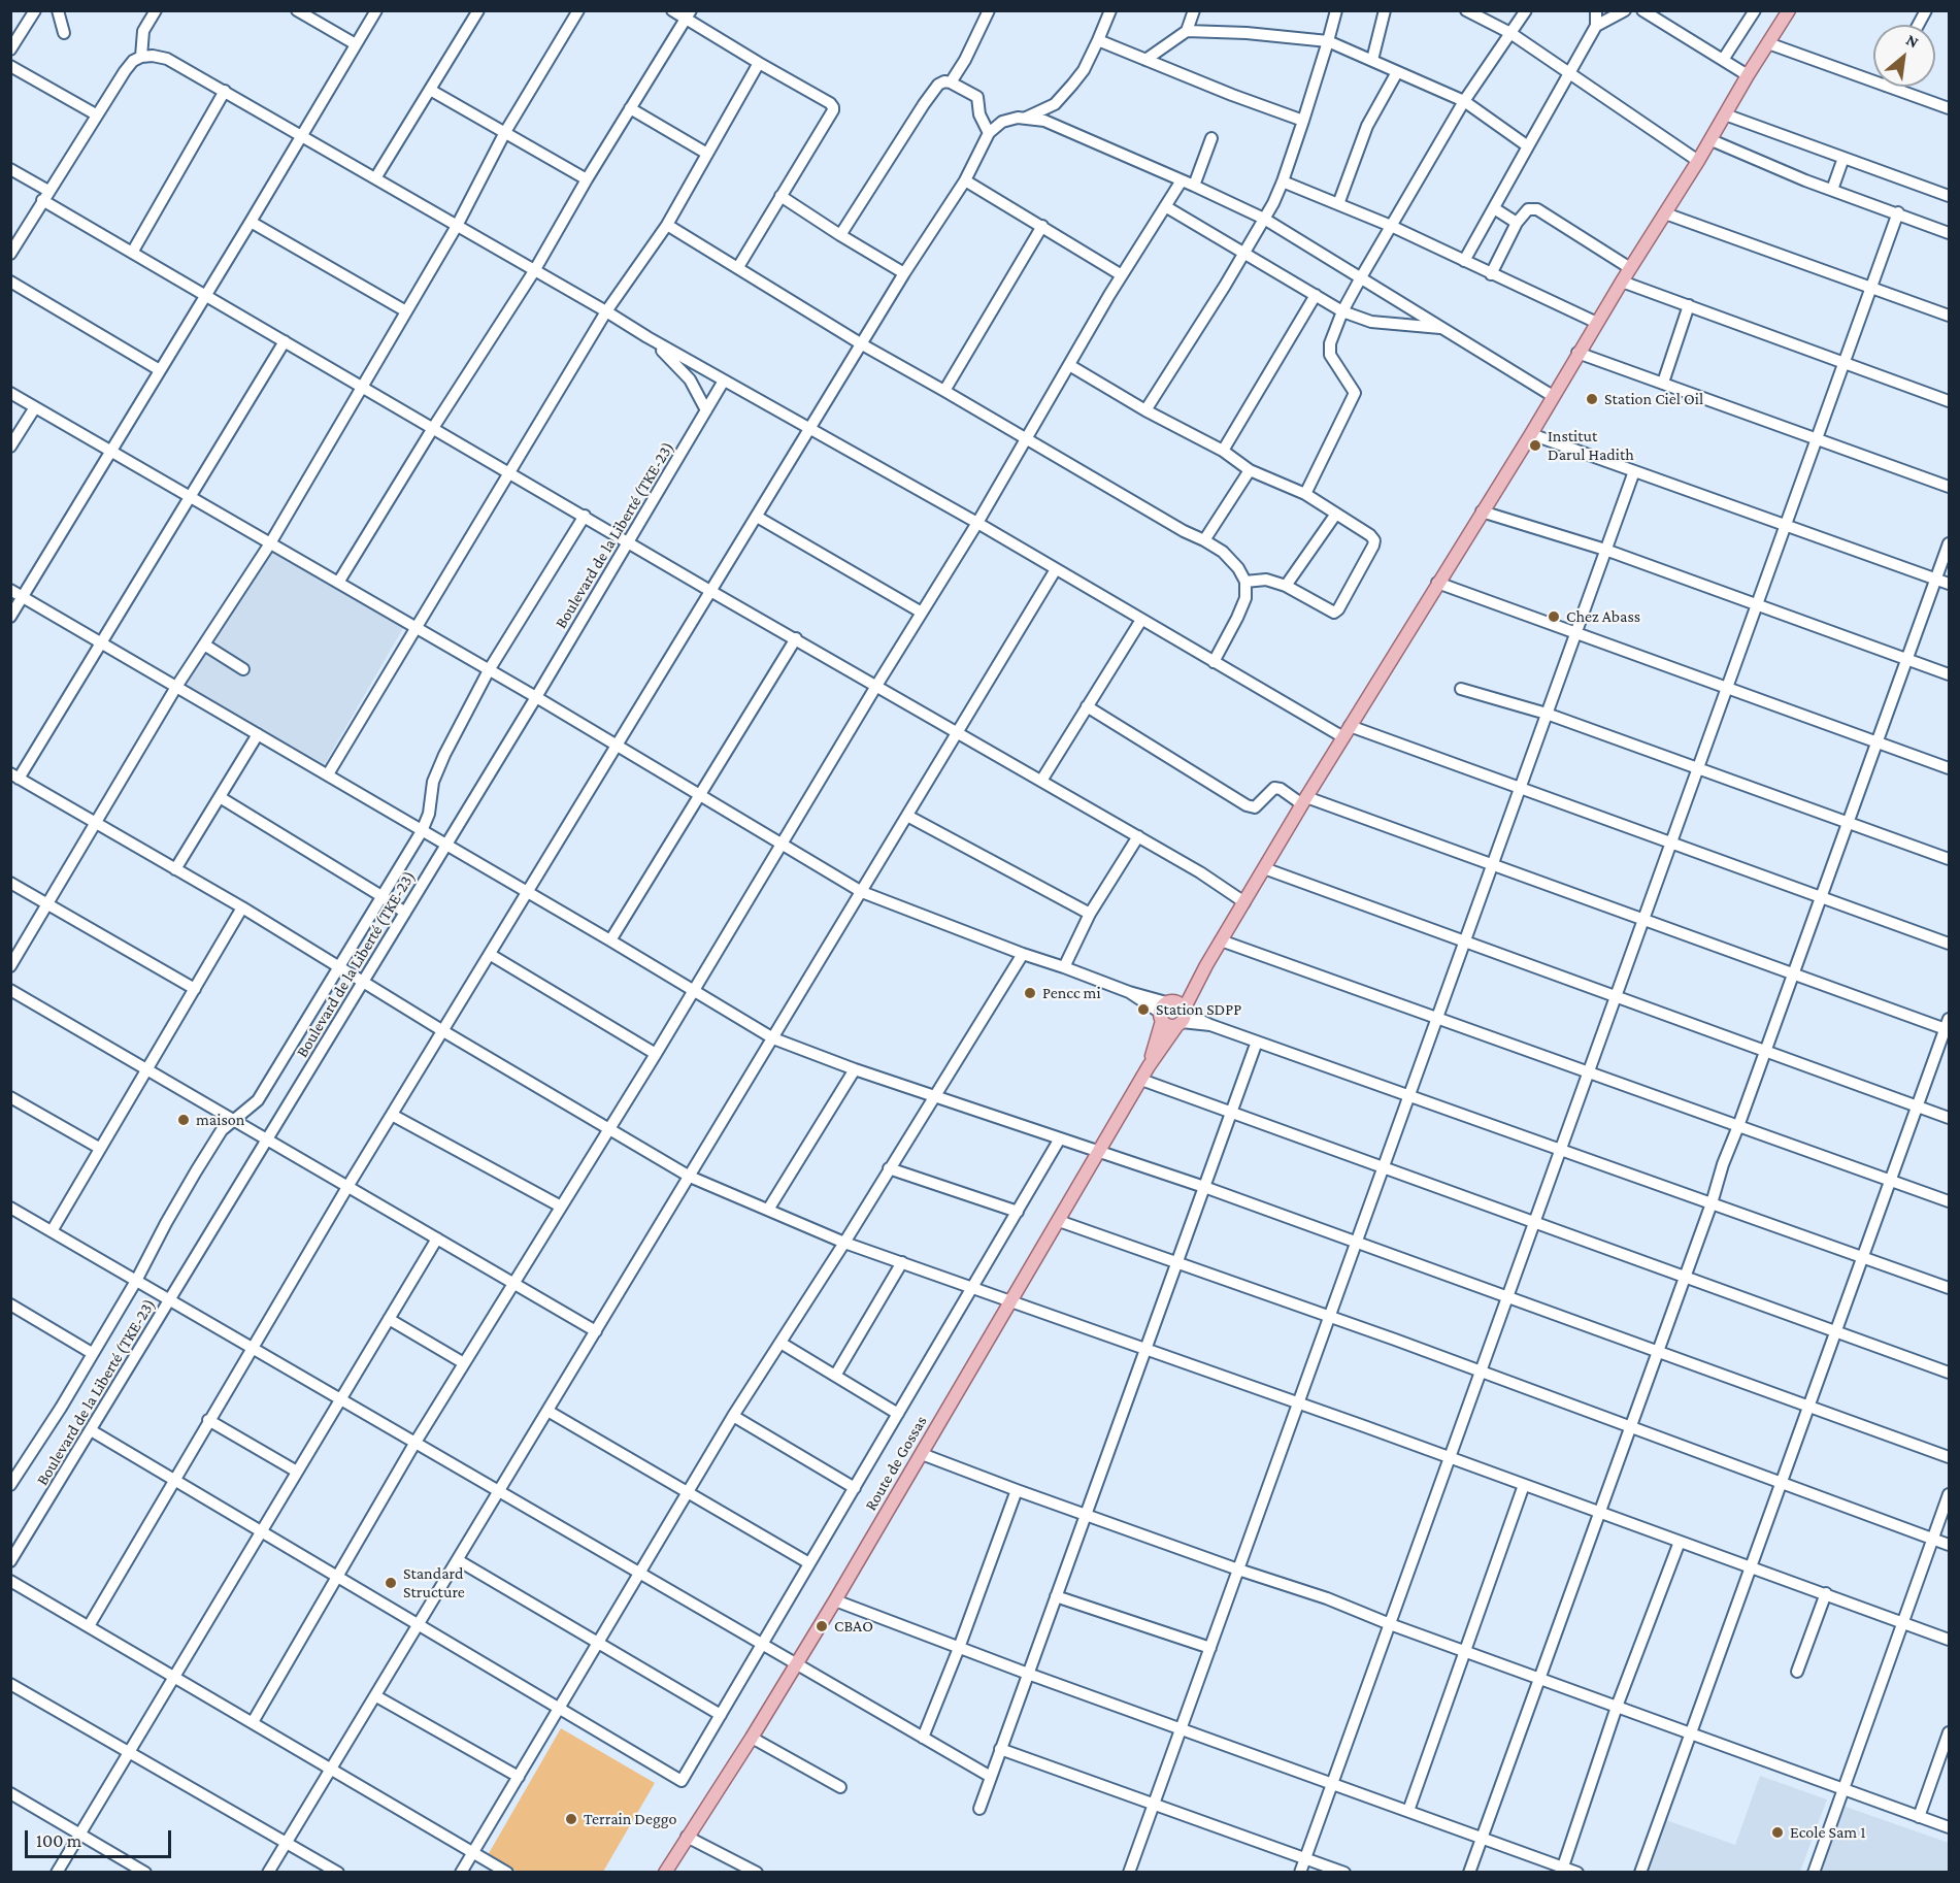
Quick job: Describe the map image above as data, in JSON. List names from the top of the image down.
{
  "streets": {
    "main road": ["Route de Gossas"],
    "street": ["Boulevard de la Liberté (TKE-23)"]
  },
  "places": [
    "Station Ciel Oil",
    "Institut Darul Hadith",
    "Chez Abass",
    "Pencc mi",
    "Station SDPP",
    "maison",
    "Standard Structure",
    "CBAO",
    "Terrain Deggo",
    "Ecole Sam 1"
  ],
  "scale_bar": "100 m",
  "north": "top right"
}
